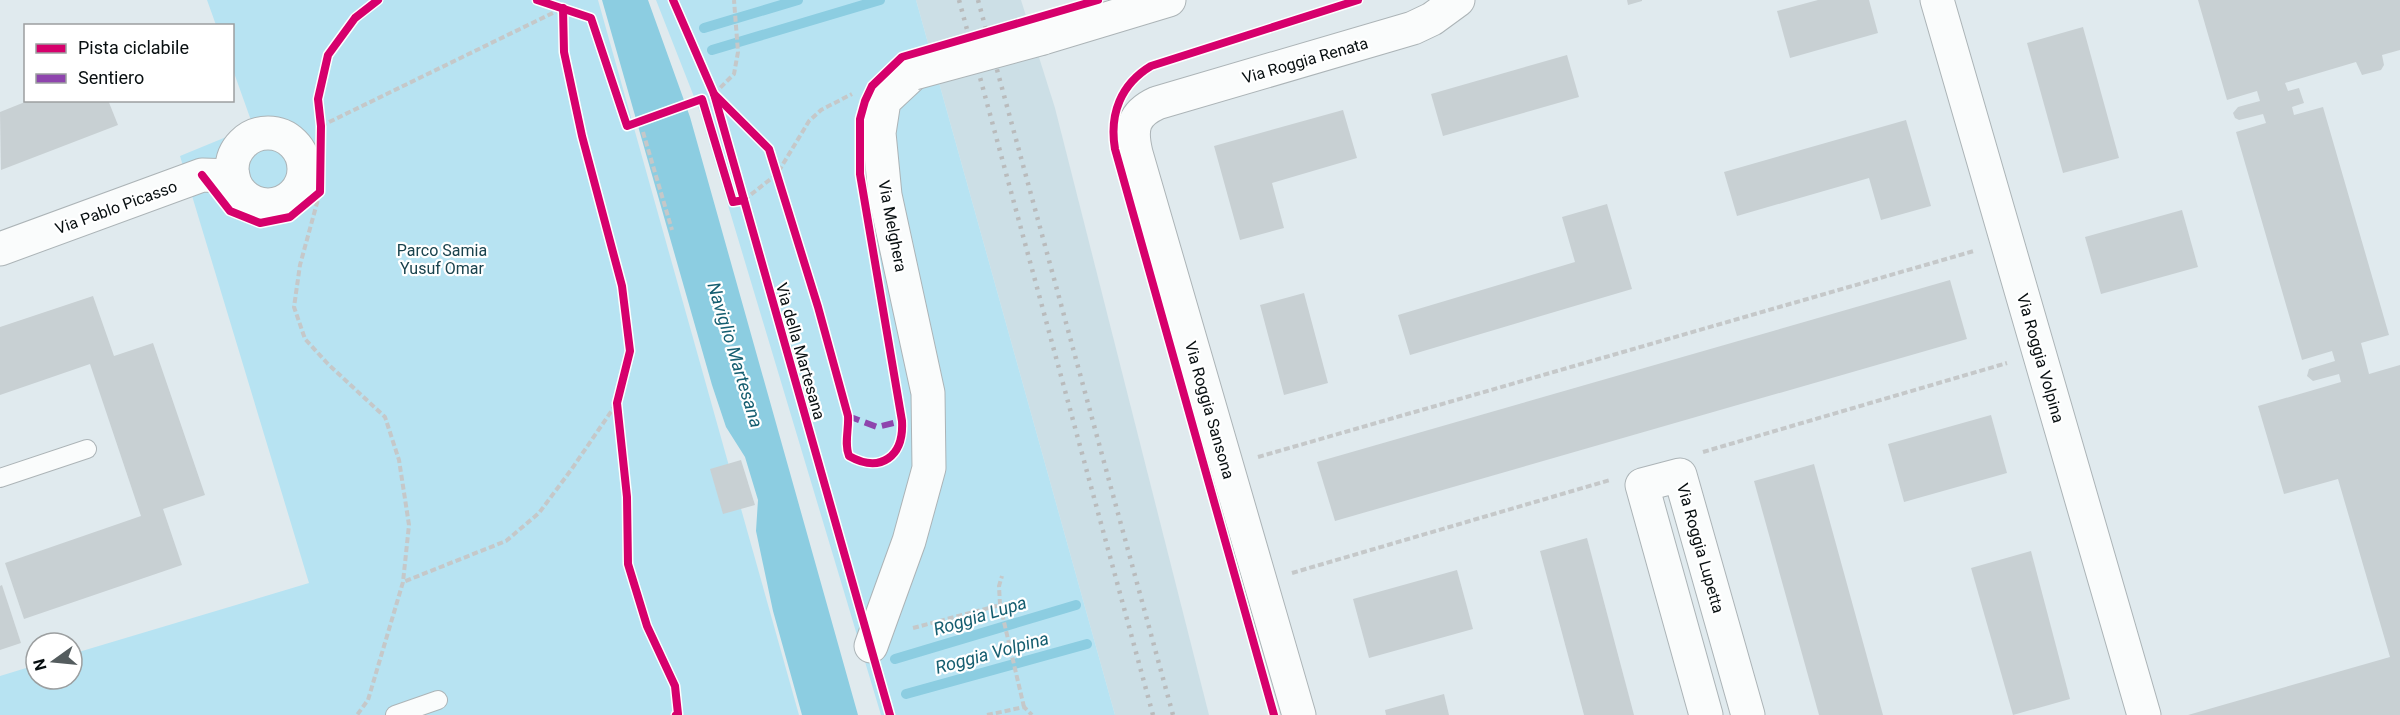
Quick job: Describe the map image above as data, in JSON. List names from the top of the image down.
{
  "streets": {
    "street": [
      "Via Roggia Renata",
      "Via Pablo Picasso",
      "Via Melghera",
      "Via Roggia Volpina",
      "Via Roggia Sansona",
      "Via Roggia Lupetta"
    ],
    "cycle path": ["Via della Martesana"]
  },
  "crossings": [
    ["Via Roggia Renata", "Via Roggia Sansona"]
  ],
  "water": ["Naviglio Martesana", "Roggia Lupa", "Roggia Volpina"],
  "parks": ["Parco Samia Yusuf Omar"],
  "legend": ["Pista ciclabile", "Sentiero"],
  "north": "left"
}
